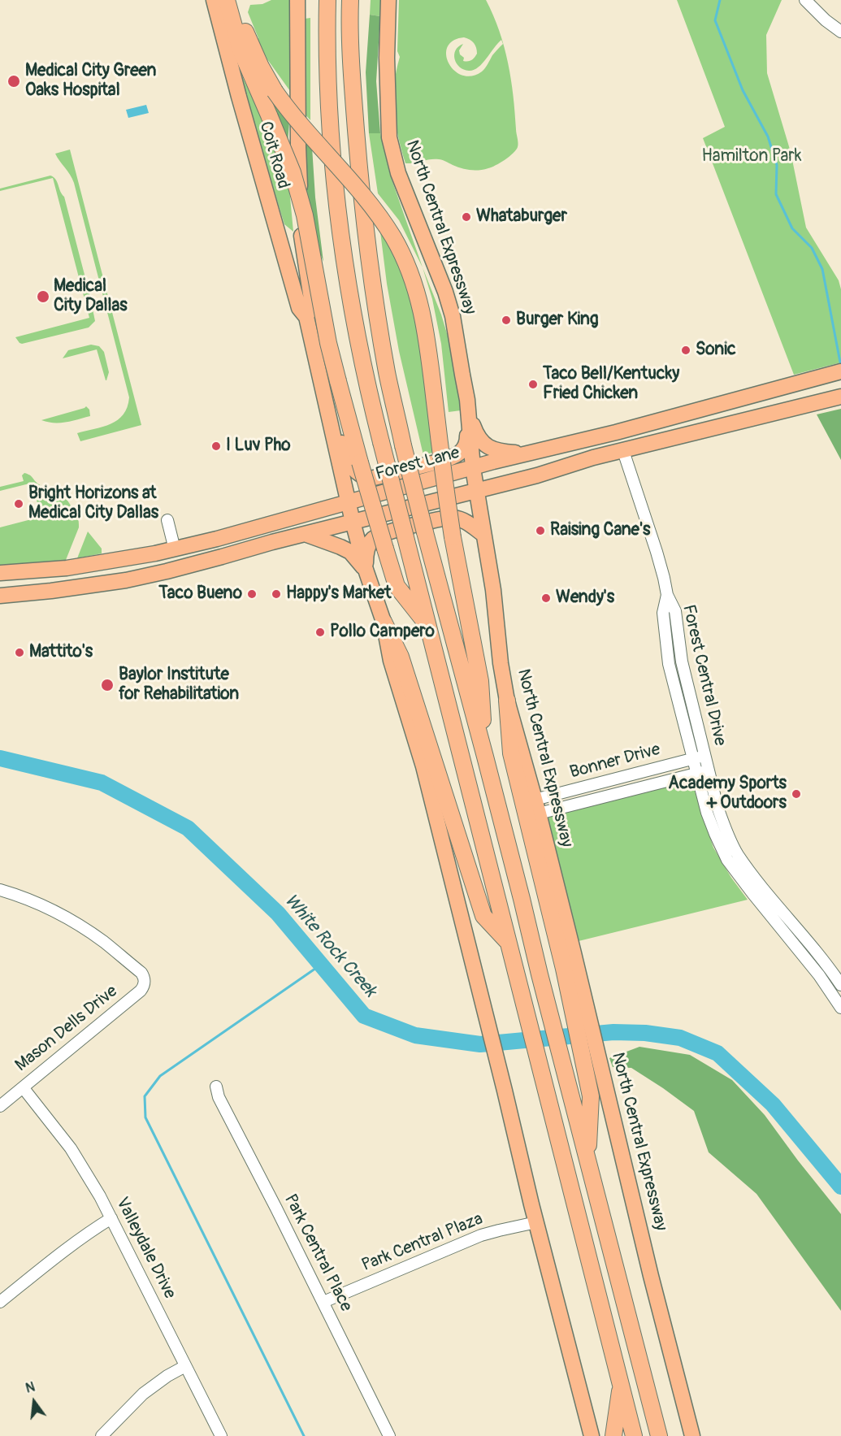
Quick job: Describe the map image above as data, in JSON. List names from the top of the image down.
{
  "streets": {
    "main road": ["Coit Road", "North Central Expressway", "Forest Lane"],
    "street": [
      "Forest Central Drive",
      "Bonner Drive",
      "Mason Dells Drive",
      "Park Central Plaza",
      "Valleydale Drive",
      "Park Central Place"
    ]
  },
  "crossings": [
    ["North Central Expressway", "Forest Lane"],
    ["North Central Expressway", "Bonner Drive"],
    ["Forest Central Drive", "Bonner Drive"],
    ["Mason Dells Drive", "Valleydale Drive"],
    ["Park Central Plaza", "Park Central Place"]
  ],
  "water": ["White Rock Creek"],
  "parks": ["Hamilton Park"],
  "places": [
    "Medical City Green Oaks Hospital",
    "Whataburger",
    "Medical City Dallas",
    "Burger King",
    "Sonic",
    "Taco Bell/Kentucky Fried Chicken",
    "I Luv Pho",
    "Bright Horizons at Medical City Dallas",
    "Raising Cane's",
    "Taco Bueno",
    "Happy's Market",
    "Wendy's",
    "Pollo Campero",
    "Mattito's",
    "Baylor Institute for Rehabilitation",
    "Academy Sports + Outdoors"
  ],
  "north": "top"
}
